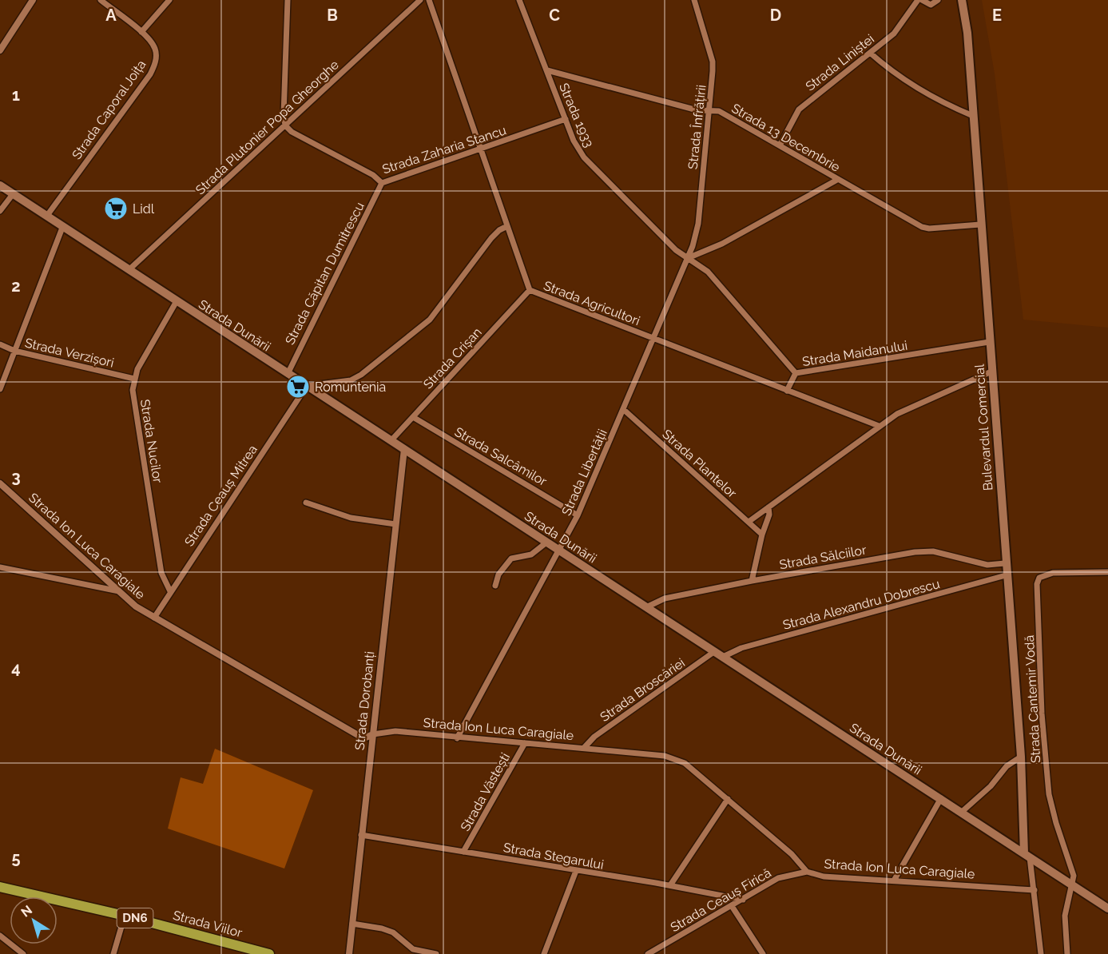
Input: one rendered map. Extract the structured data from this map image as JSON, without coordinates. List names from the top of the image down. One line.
{"streets":{"highway":["DN6","Strada Viilor"],"main road":["Strada Dunării","Bulevardul Comercial"],"street":["Strada Liniștei","Strada Caporal Joița","Strada 1933","Strada Plutonier Popa Gheorghe","Strada Înfrățirii","Strada 13 Decembrie","Strada Zaharia Stancu","Strada Căpitan Dumitrescu","Strada Agricultori","Strada Verzișori","Strada Maidanului","Strada Crișan","Strada Nucilor","Strada Salcâmilor","Strada Plantelor","Strada Libertății","Strada Ceauș Mitrea","Strada Ion Luca Caragiale","Strada Sălciilor","Strada Alexandru Dobrescu","Strada Broscăriei","Strada Cantemir Vodă","Strada Dorobanți","Strada Văstești","Strada Stegarului","Strada Ceauș Firică"]},"crossings":[["Strada Liniștei","Strada 13 Decembrie"],["Strada Caporal Joița","Strada Dunării"],["Strada 1933","Strada Înfrățirii"],["Strada 1933","Strada 13 Decembrie"],["Strada 1933","Strada Zaharia Stancu"],["Strada 1933","Strada Maidanului"],["Strada 1933","Strada Libertății"],["Strada Plutonier Popa Gheorghe","Strada Zaharia Stancu"],["Strada Plutonier Popa Gheorghe","Strada Dunării"],["Strada Înfrățirii","Strada 13 Decembrie"],["Strada Înfrățirii","Strada Maidanului"],["Strada Înfrățirii","Strada Libertății"],["Strada 13 Decembrie","Bulevardul Comercial"],["Strada Zaharia Stancu","Strada Căpitan Dumitrescu"],["Strada Zaharia Stancu","Strada Agricultori"],["Strada Căpitan Dumitrescu","Strada Dunării"],["Strada Agricultori","Strada Crișan"],["Strada Agricultori","Strada Libertății"],["Strada Dunării","Strada Crișan"],["Strada Dunării","Bulevardul Comercial"],["Strada Dunării","Strada Nucilor"],["Strada Dunării","Strada Libertății"],["Strada Dunării","Strada Ceauș Mitrea"],["Strada Dunării","Strada Sălciilor"],["Strada Dunării","Strada Alexandru Dobrescu"],["Strada Dunării","Strada Broscăriei"],["Strada Dunării","Strada Cantemir Vodă"],["Strada Dunării","Strada Dorobanți"],["Strada Verzișori","Strada Nucilor"],["Strada Maidanului","Bulevardul Comercial"],["Strada Maidanului","Strada Libertății"],["Strada Crișan","Strada Salcâmilor"],["Bulevardul Comercial","Strada Sălciilor"],["Bulevardul Comercial","Strada Alexandru Dobrescu"],["Strada Nucilor","Strada Ceauș Mitrea"],["Strada Salcâmilor","Strada Libertății"],["Strada Plantelor","Strada Libertății"],["Strada Libertății","Strada Ion Luca Caragiale"],["Strada Ceauș Mitrea","Strada Ion Luca Caragiale"],["Strada Ion Luca Caragiale","Strada Broscăriei"],["Strada Ion Luca Caragiale","Strada Dorobanți"],["Strada Ion Luca Caragiale","Strada Văstești"],["Strada Ion Luca Caragiale","Strada Ceauș Firică"],["Strada Dorobanți","Strada Stegarului"],["Strada Văstești","Strada Stegarului"],["Strada Stegarului","Strada Ceauș Firică"]],"places":{"supermarket":["Lidl","Romuntenia"]},"north":"top left","grid":{"columns":["A","B","C","D","E"],"rows":["1","2","3","4","5"]}}
